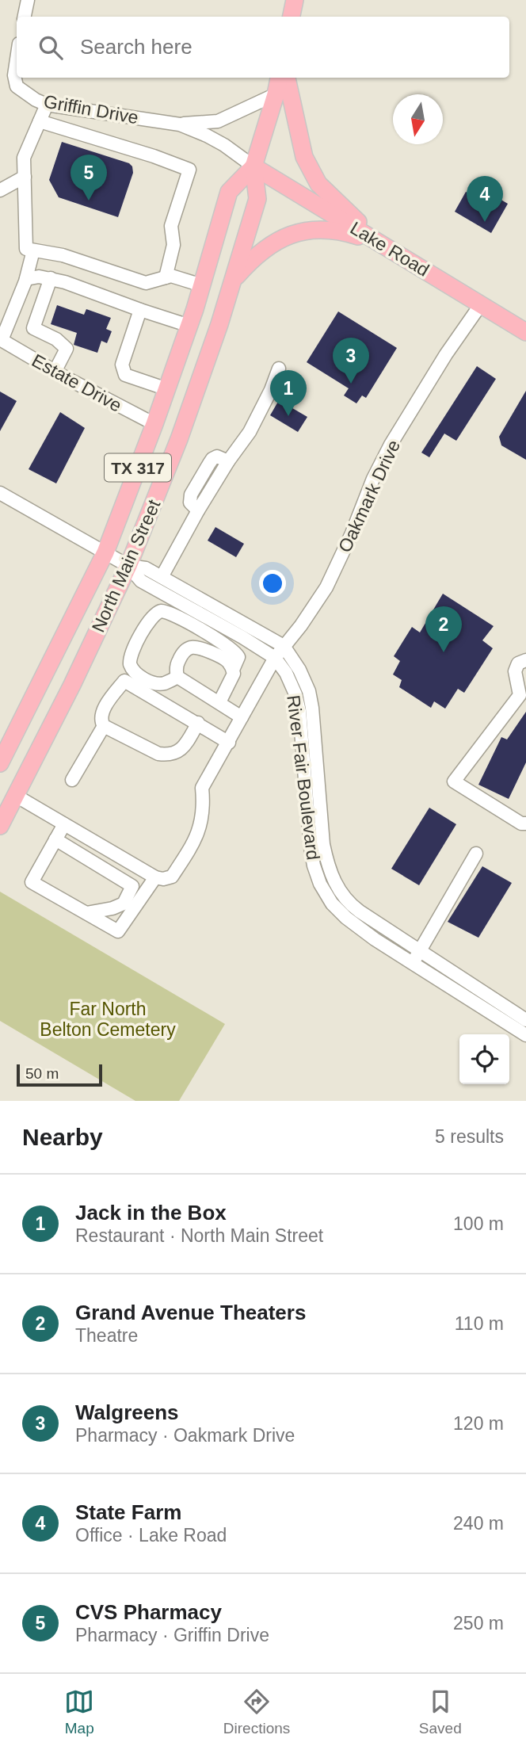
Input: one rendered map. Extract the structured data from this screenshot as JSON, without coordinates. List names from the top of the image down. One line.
{"streets":{"main road":["Lake Road","TX 317","North Main Street"],"street":["Griffin Drive","Estate Drive","Oakmark Drive","River Fair Boulevard"]},"crossings":[["Griffin Drive","Lake Road"],["Griffin Drive","North Main Street"],["Lake Road","Oakmark Drive"],["Lake Road","North Main Street"],["Estate Drive","North Main Street"],["Oakmark Drive","River Fair Boulevard"],["North Main Street","River Fair Boulevard"]],"parks":["Far North Belton Cemetery"],"scale_bar":"50 m","north":"bottom","page":{"search":"Search here","pins":["5","4","3","1","2"],"scale":"50 m","heading":["Nearby","5 results"],"list":[{"mark":"1","name":"Jack in the Box","note":"Restaurant · North Main Street","value":"100 m"},{"mark":"2","name":"Grand Avenue Theaters","note":"Theatre","value":"110 m"},{"mark":"3","name":"Walgreens","note":"Pharmacy · Oakmark Drive","value":"120 m"},{"mark":"4","name":"State Farm","note":"Office · Lake Road","value":"240 m"},{"mark":"5","name":"CVS Pharmacy","note":"Pharmacy · Griffin Drive","value":"250 m"}],"nav":["Map","Directions","Saved"]}}
